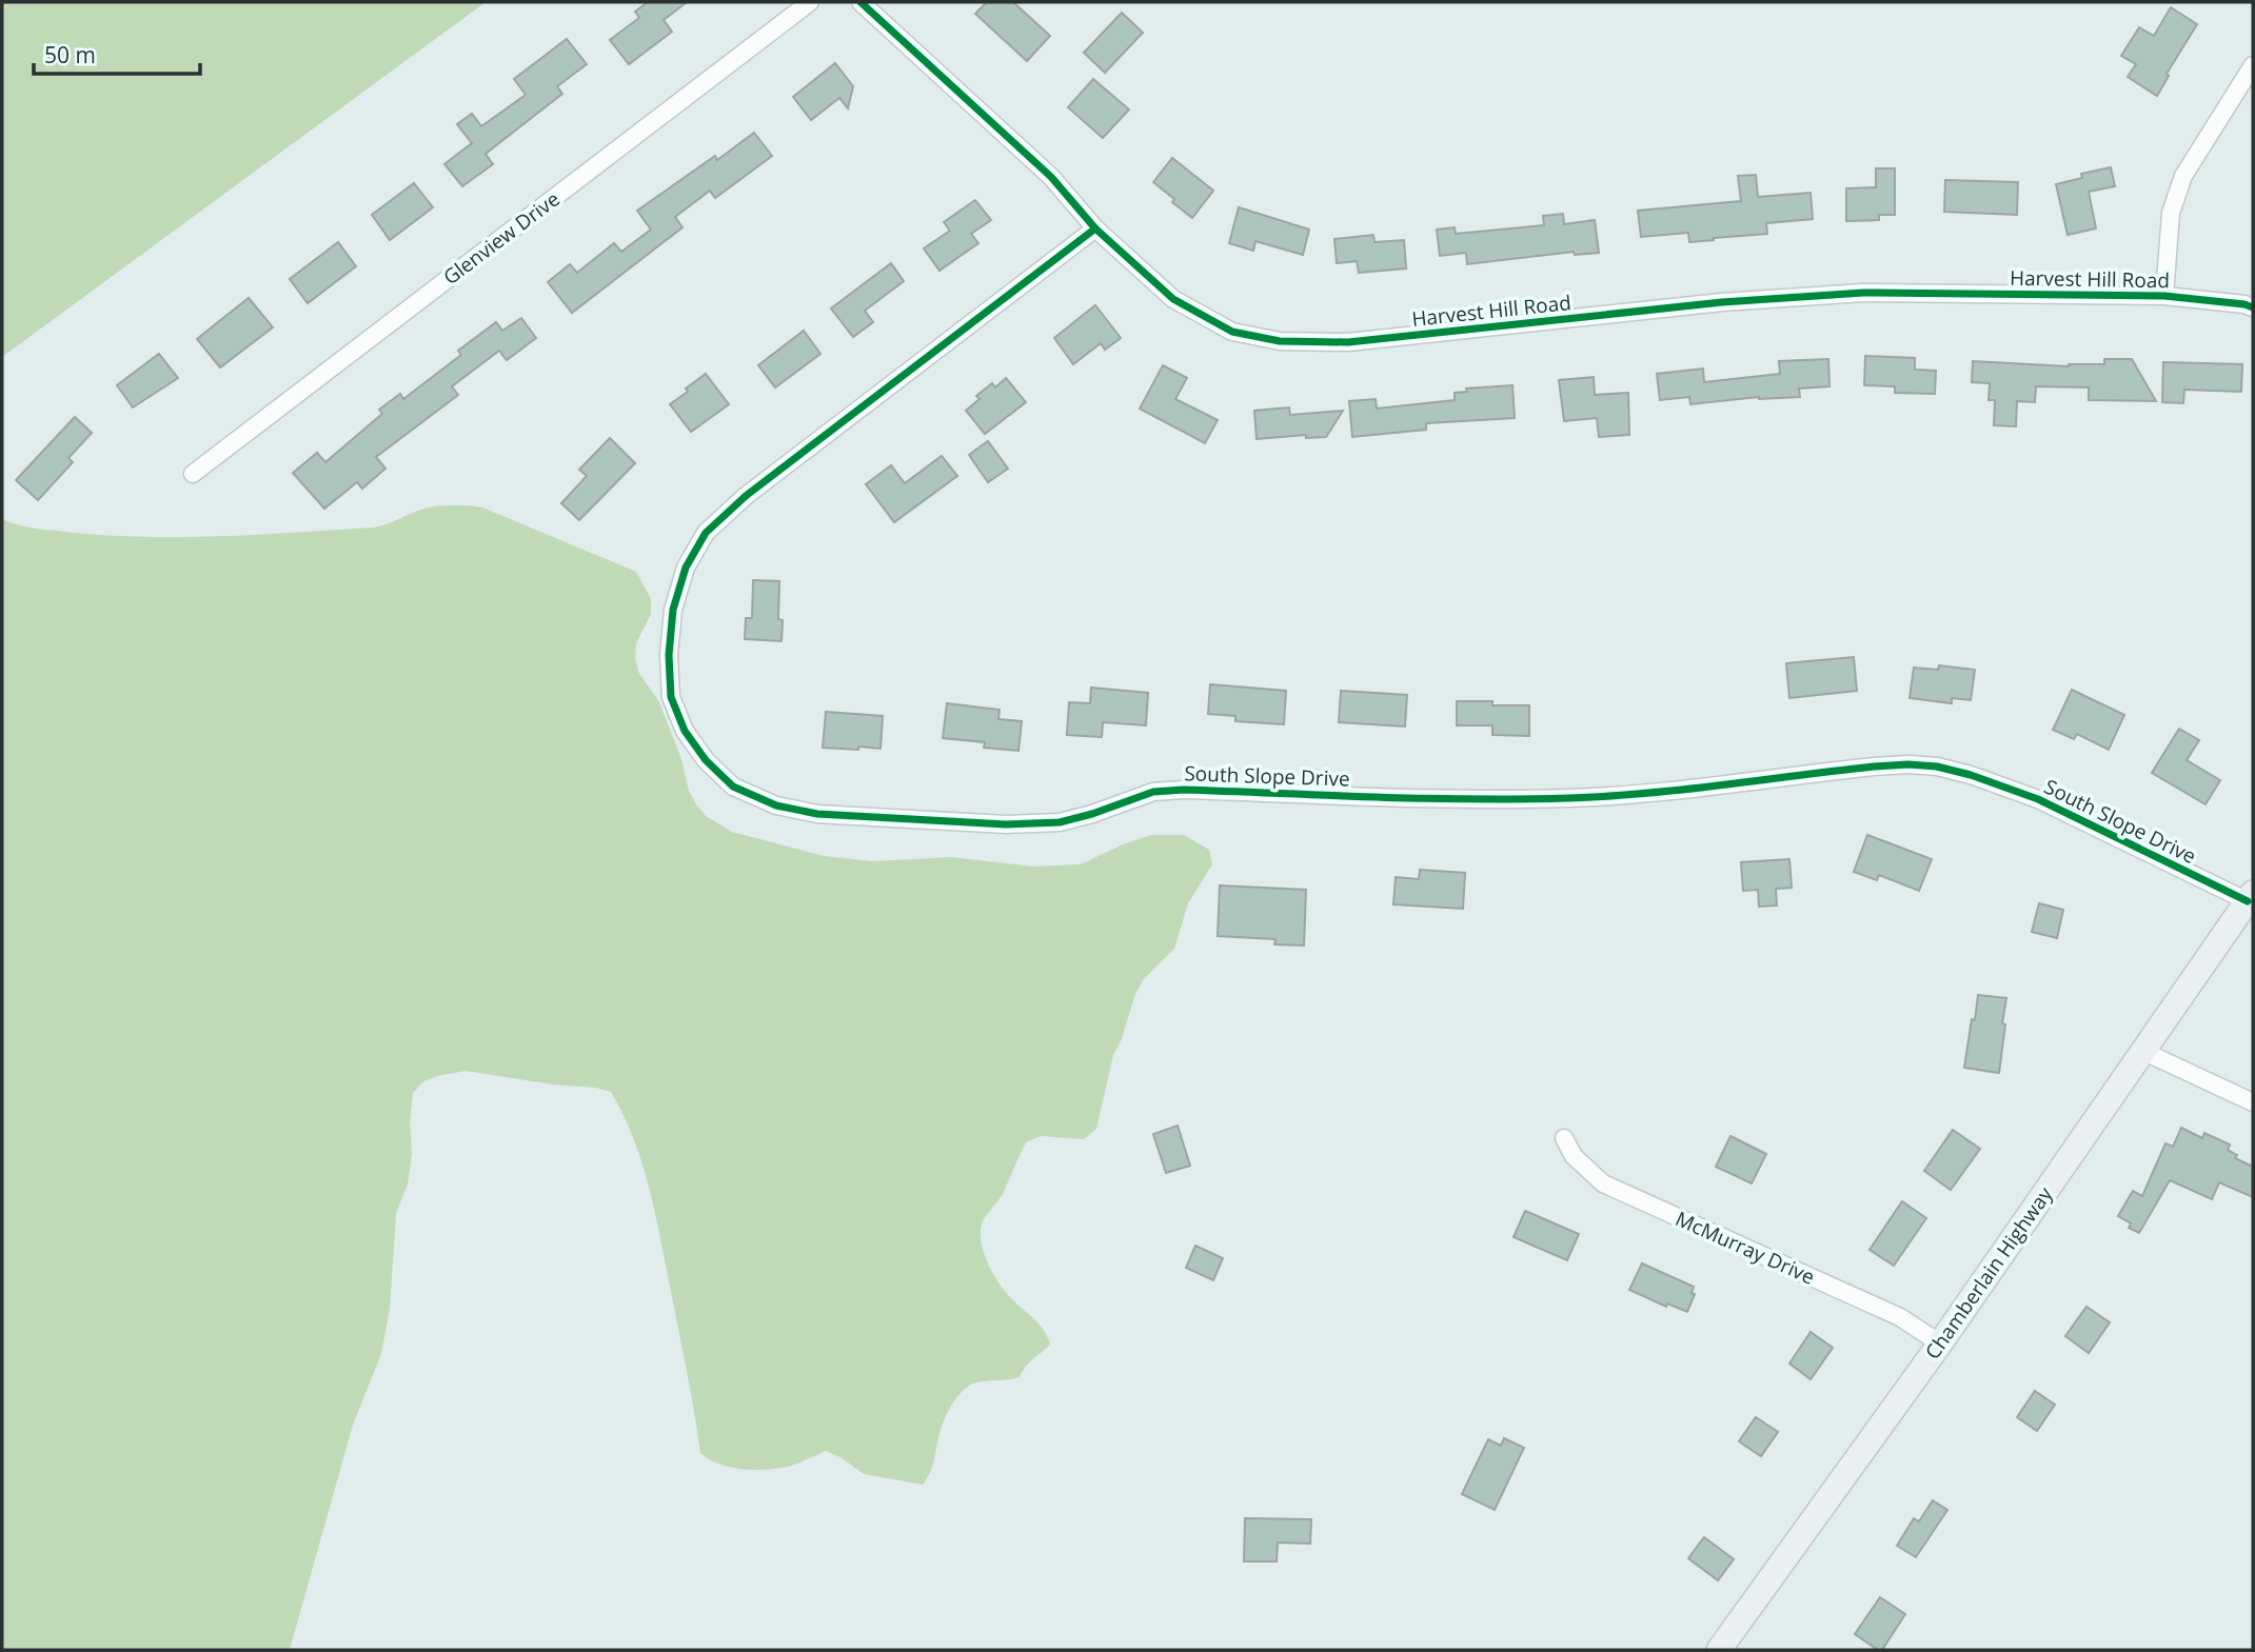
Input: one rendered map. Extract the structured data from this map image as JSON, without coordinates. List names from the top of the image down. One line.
{"streets":{"main road":["Chamberlain Highway"],"street":["Glenview Drive","Harvest Hill Road","South Slope Drive","McMurray Drive"]},"crossings":[["Harvest Hill Road","South Slope Drive"],["South Slope Drive","Chamberlain Highway"],["McMurray Drive","Chamberlain Highway"]],"scale_bar":"50 m"}
